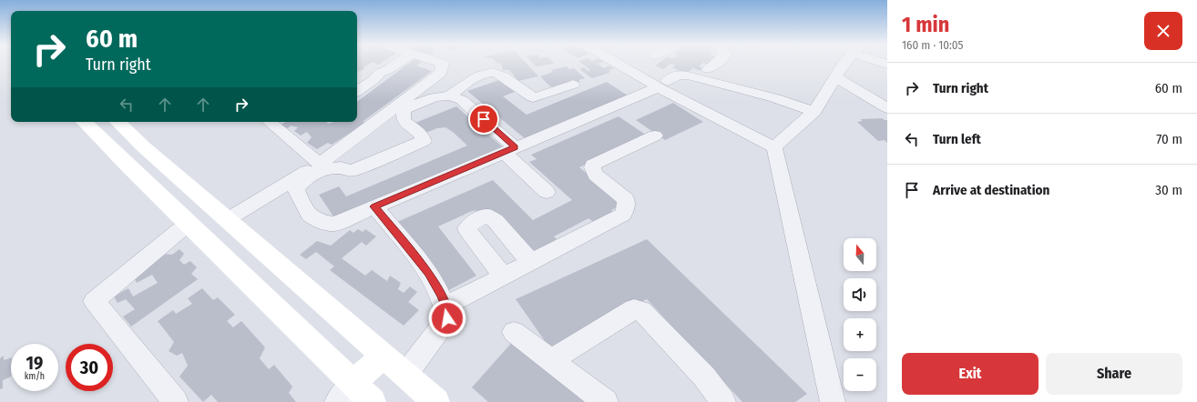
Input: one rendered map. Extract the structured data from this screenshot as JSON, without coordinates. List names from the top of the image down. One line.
{"north":"top","page":{"heading":["1 min","160 m · 10:05"],"turn":["60 m","Turn right"],"list":[{"name":"Turn right","value":"60 m"},{"name":"Turn left","value":"70 m"},{"name":"Arrive at destination","value":"30 m"}],"map_buttons":["+","−"],"speed":"19 km/h","limit":"30","buttons":["Exit","Share"]}}
